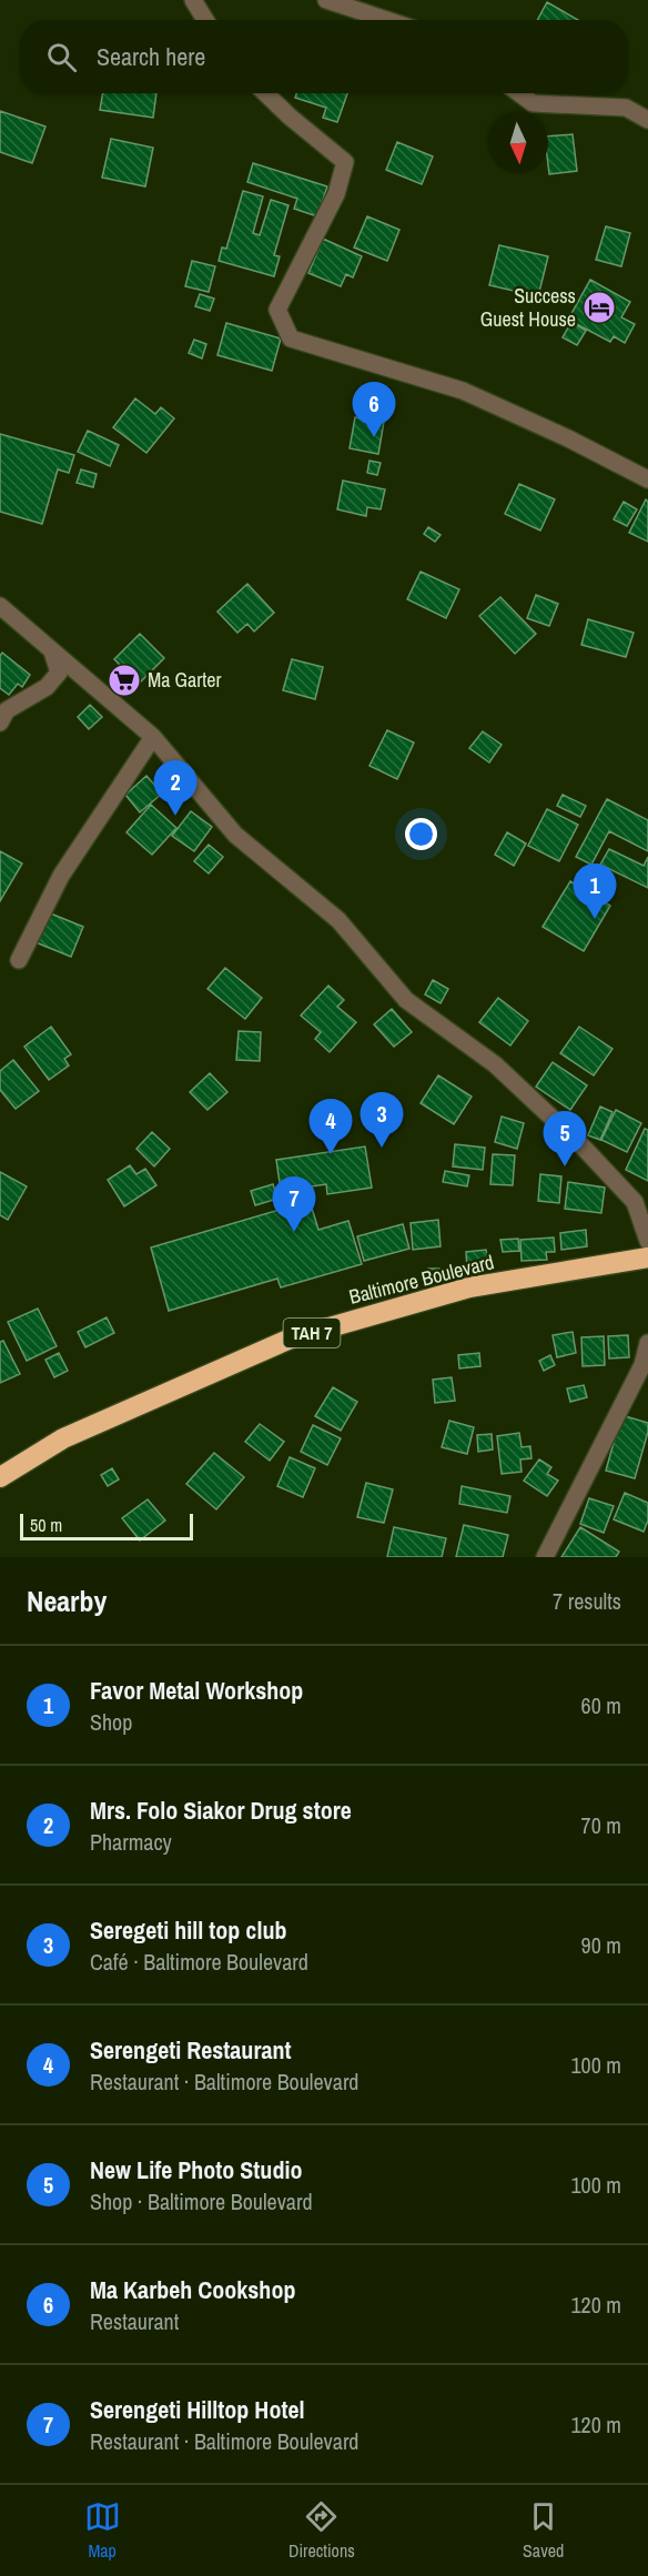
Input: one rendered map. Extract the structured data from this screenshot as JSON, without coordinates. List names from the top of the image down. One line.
{"streets":{"highway":["Baltimore Boulevard","TAH 7"]},"places":{"hotel":["Success Guest House"],"supermarket":["Ma Garter"]},"scale_bar":"50 m","north":"bottom","page":{"search":"Search here","pins":["6","2","1","3","4","5","7"],"scale":"50 m","heading":["Nearby","7 results"],"list":[{"mark":"1","name":"Favor Metal Workshop","note":"Shop","value":"60 m"},{"mark":"2","name":"Mrs. Folo Siakor Drug store","note":"Pharmacy","value":"70 m"},{"mark":"3","name":"Seregeti hill top club","note":"Café · Baltimore Boulevard","value":"90 m"},{"mark":"4","name":"Serengeti Restaurant","note":"Restaurant · Baltimore Boulevard","value":"100 m"},{"mark":"5","name":"New Life Photo Studio","note":"Shop · Baltimore Boulevard","value":"100 m"},{"mark":"6","name":"Ma Karbeh Cookshop","note":"Restaurant","value":"120 m"},{"mark":"7","name":"Serengeti Hilltop Hotel","note":"Restaurant · Baltimore Boulevard","value":"120 m"}],"nav":["Map","Directions","Saved"]}}
